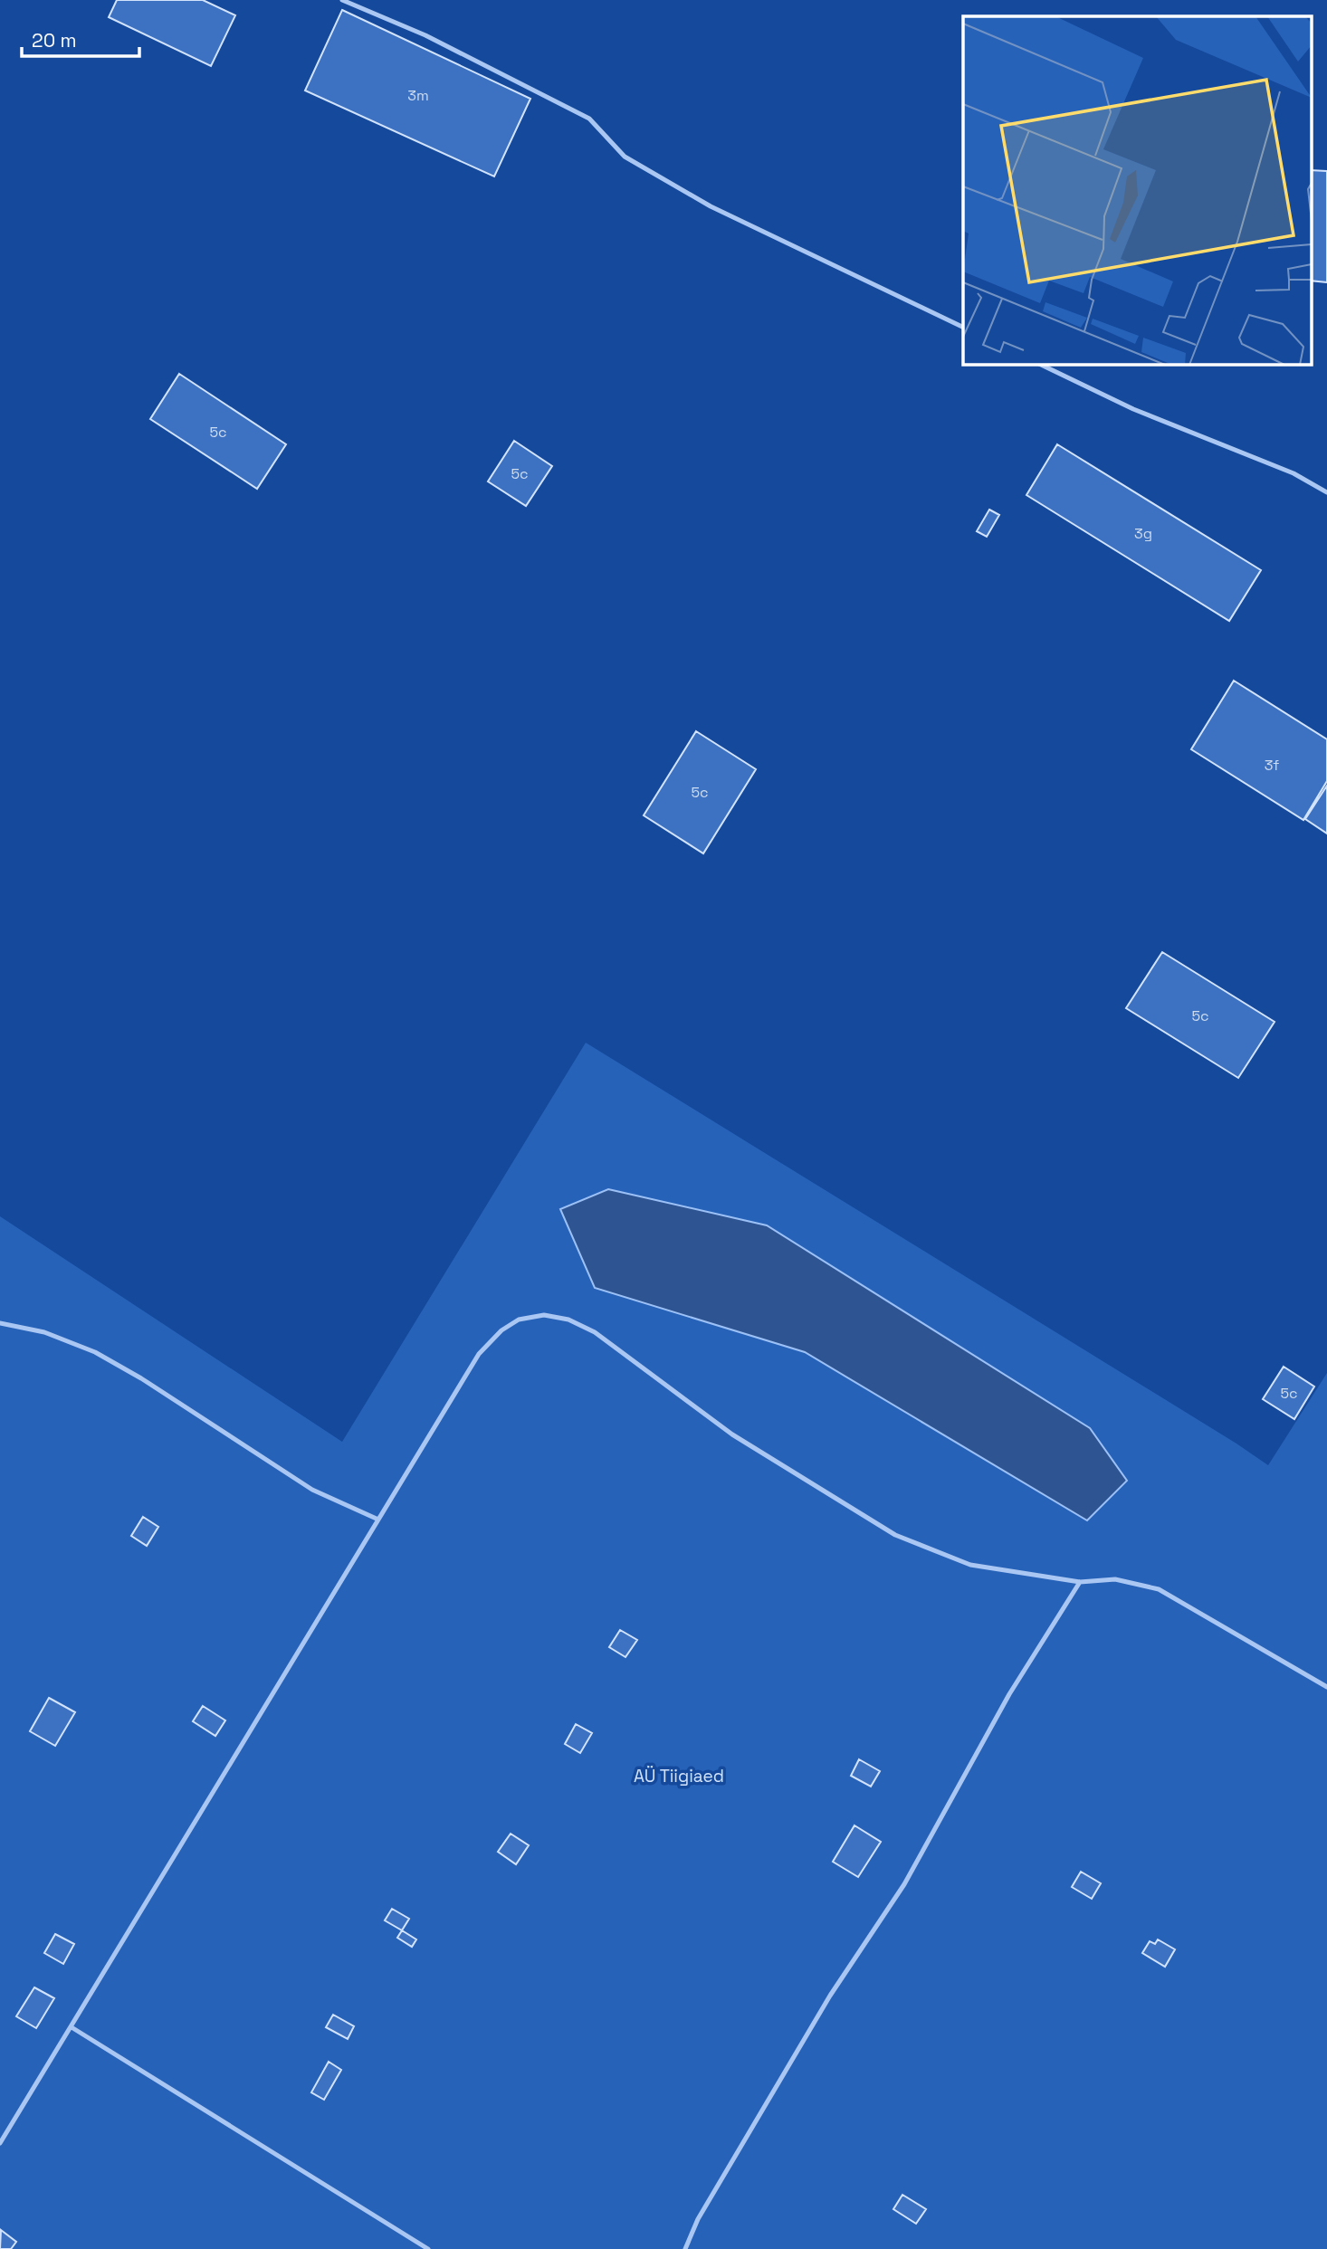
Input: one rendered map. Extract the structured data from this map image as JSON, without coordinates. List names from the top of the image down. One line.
{"parks":["AÜ Tiigiaed"],"house_numbers":["3m","5c","5c","3g","3f","5c","5c","5c"],"scale_bar":"20 m"}
